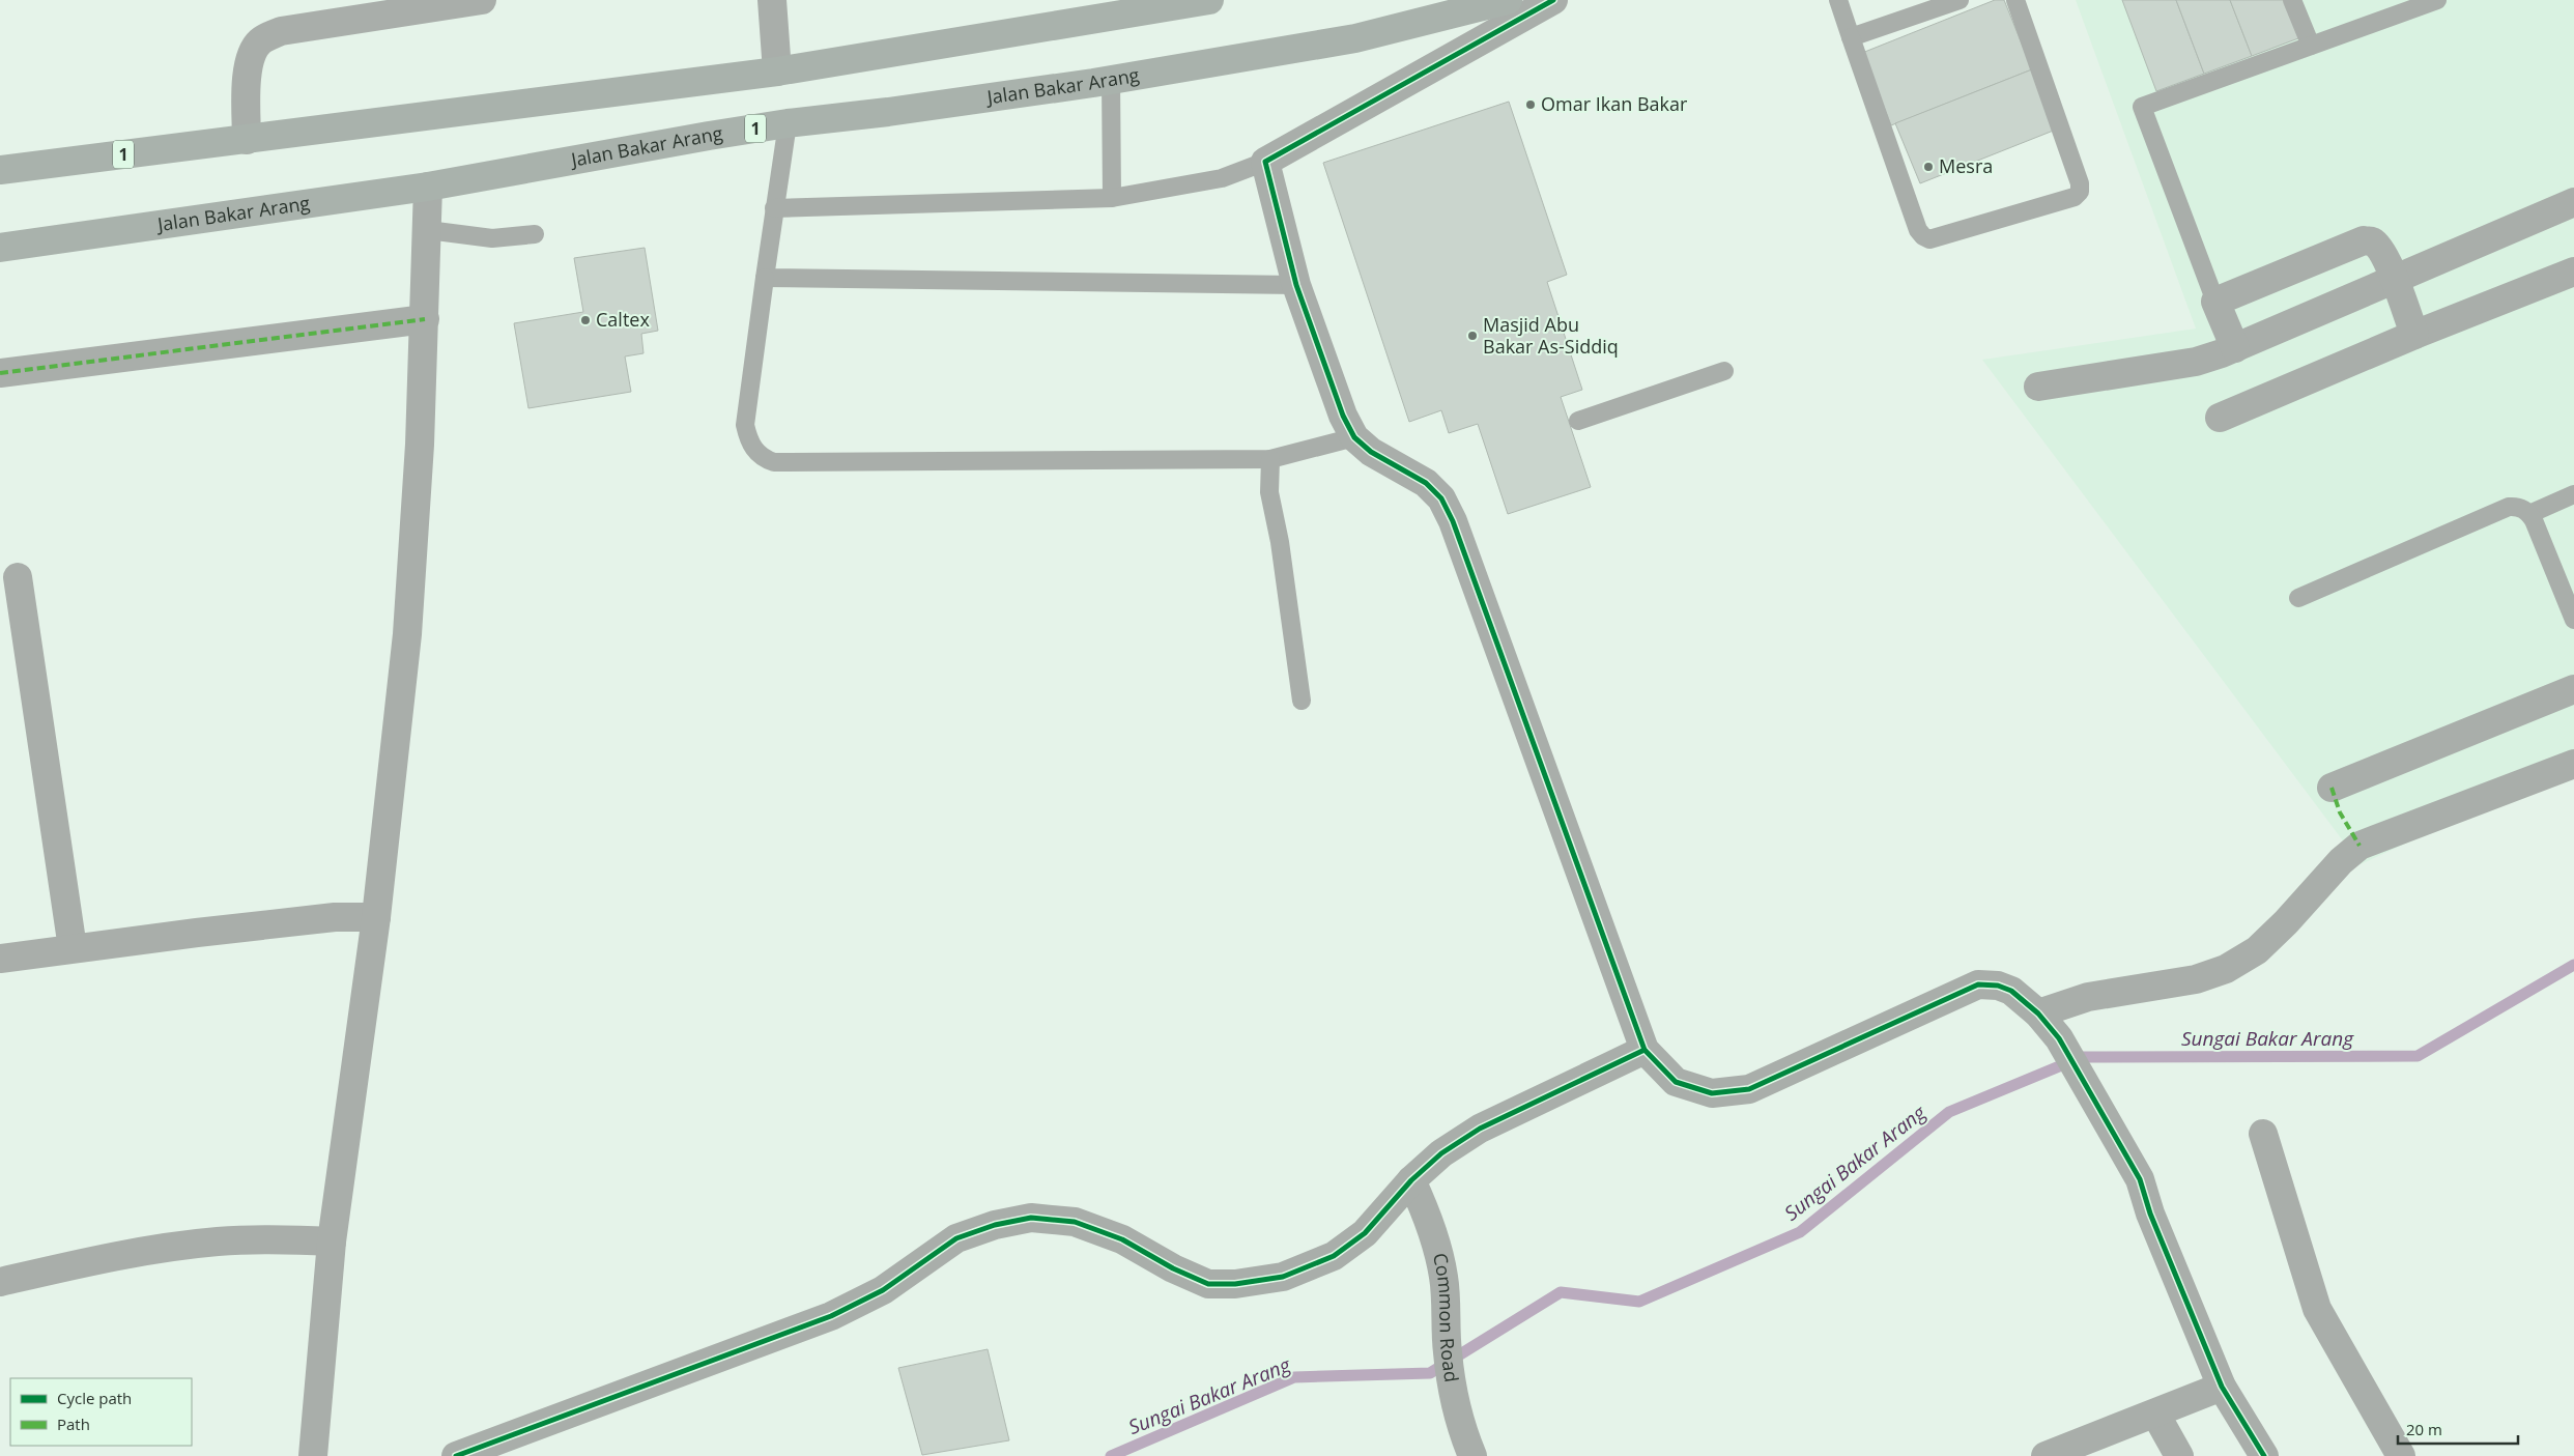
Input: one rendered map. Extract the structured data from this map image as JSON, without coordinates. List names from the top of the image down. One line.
{"streets":{"main road":["Jalan Bakar Arang","1"],"street":["Common Road"]},"water":["Sungai Bakar Arang"],"places":["Omar Ikan Bakar","Mesra","Caltex","Masjid Abu Bakar As-Siddiq"],"legend":["Cycle path","Path"],"scale_bar":"20 m"}
